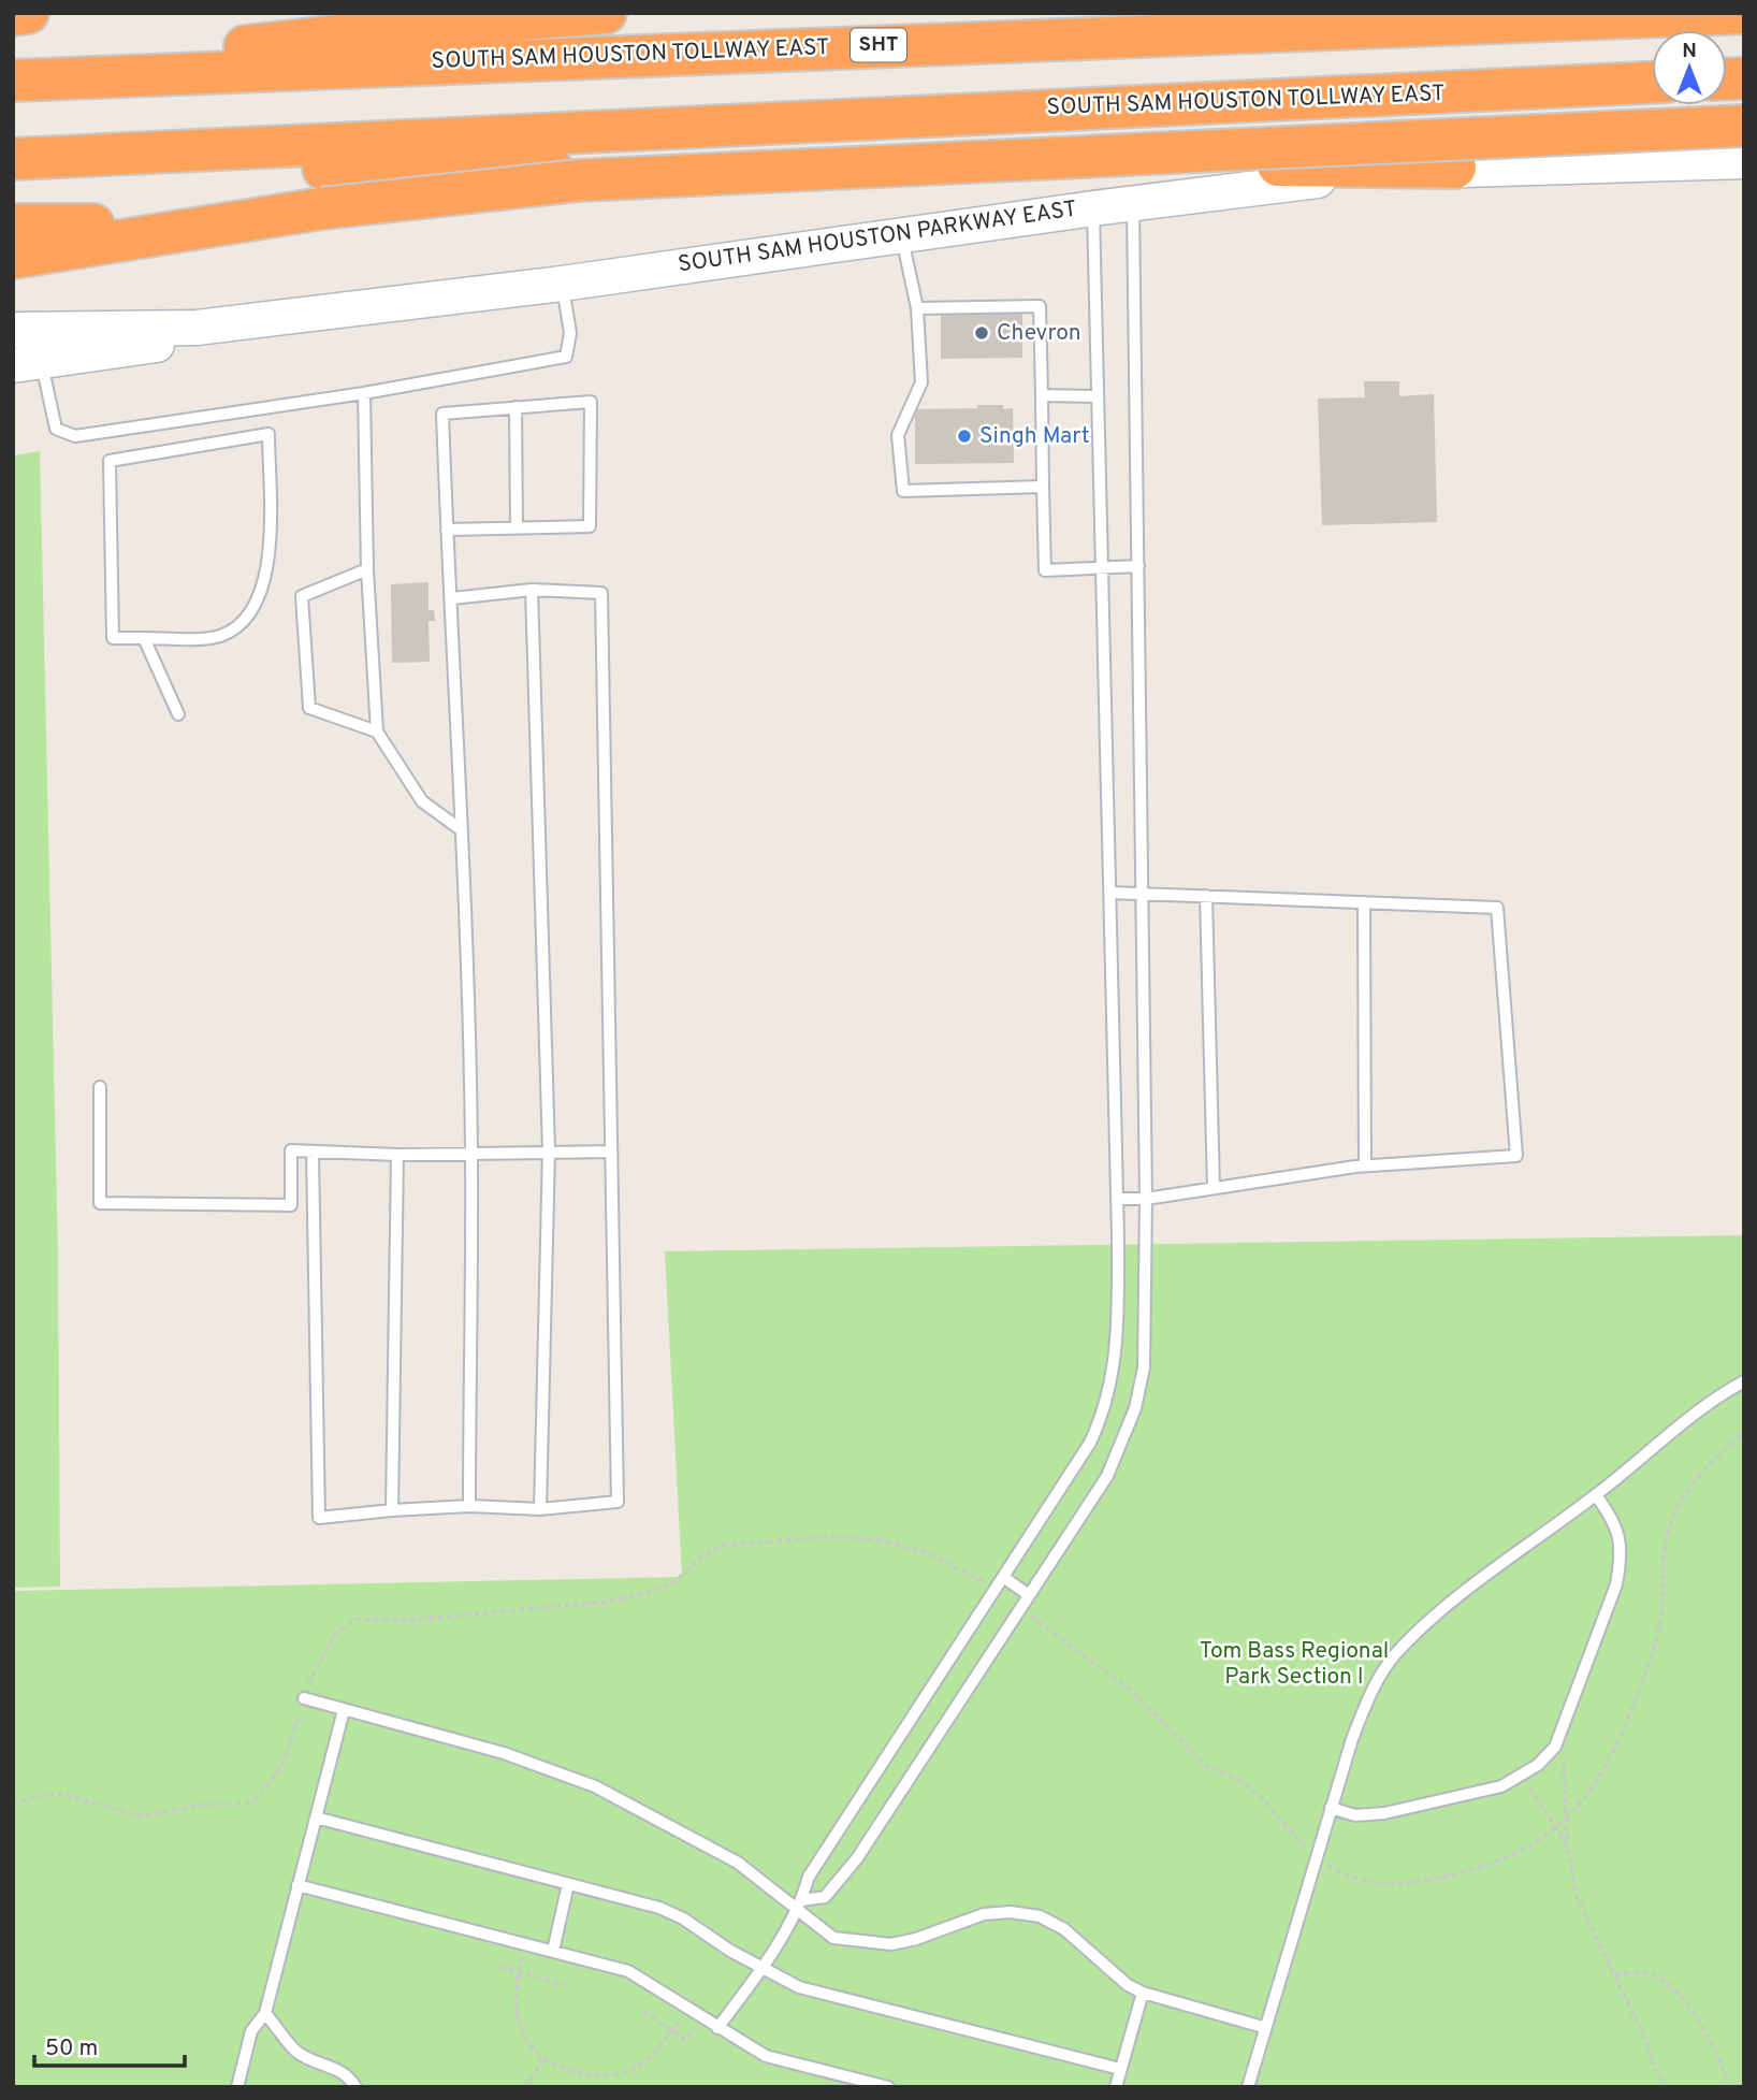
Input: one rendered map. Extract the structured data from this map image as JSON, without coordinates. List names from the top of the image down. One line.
{"streets":{"highway":["SHT","SOUTH SAM HOUSTON TOLLWAY EAST"],"main road":["SOUTH SAM HOUSTON PARKWAY EAST"]},"parks":["Tom Bass Regional Park Section I"],"places":["Chevron","Singh Mart"],"scale_bar":"50 m","north":"top"}
